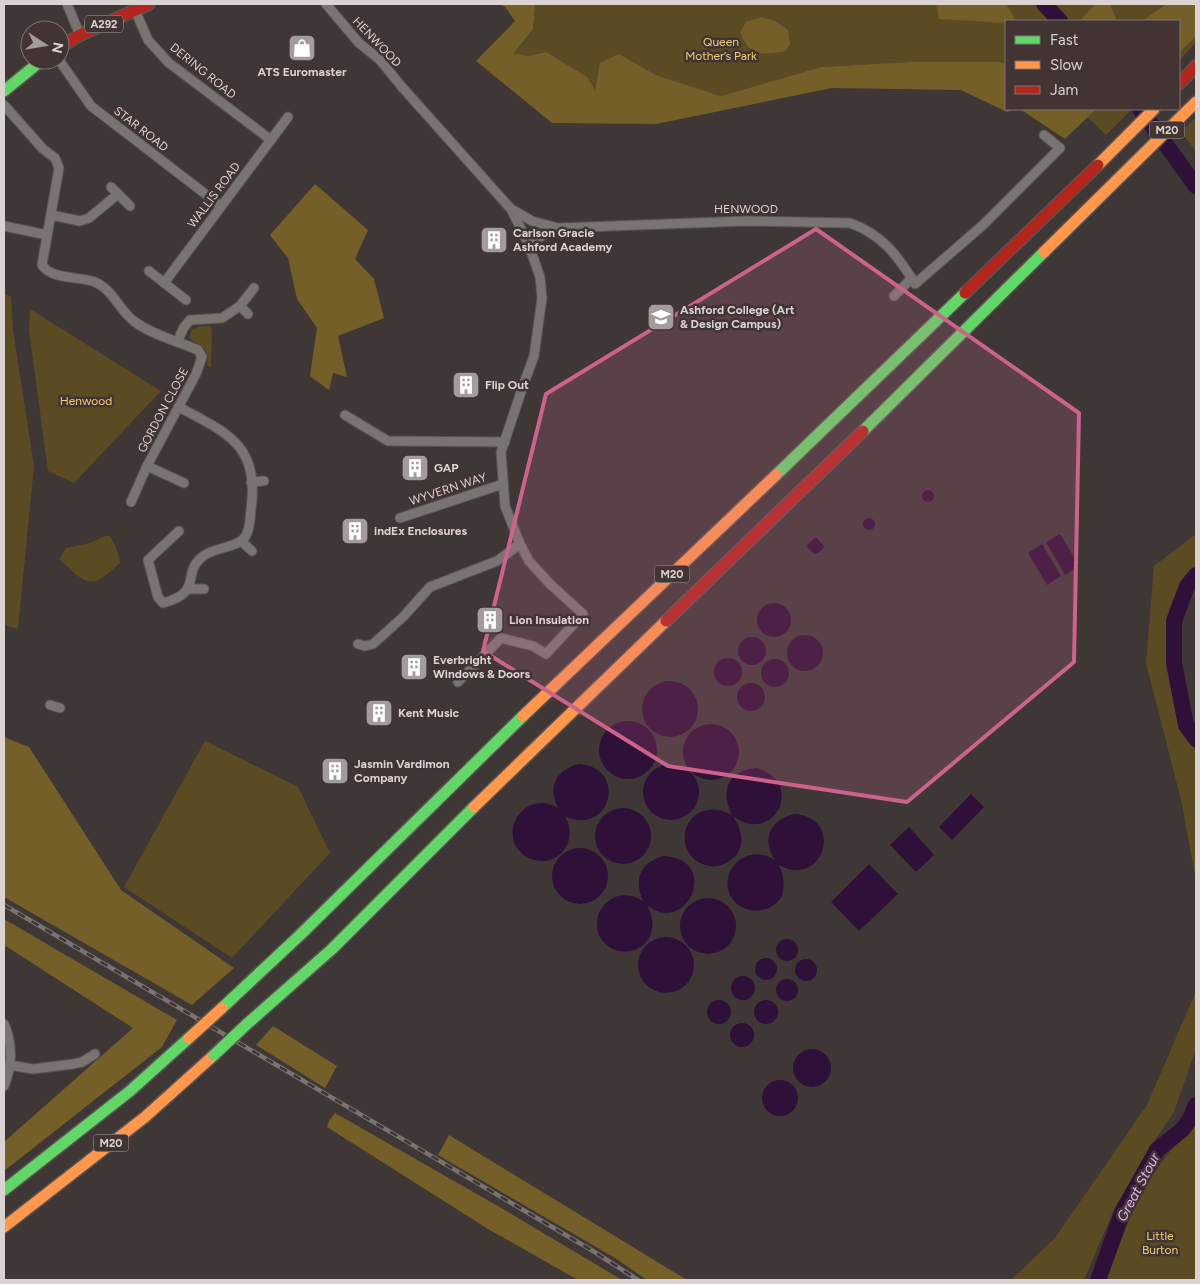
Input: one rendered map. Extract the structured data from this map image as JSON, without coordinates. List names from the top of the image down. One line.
{"streets":{"main road":["A292","M20"],"street":["HENWOOD","DERING ROAD","STAR ROAD","WALLIS ROAD","GORDON CLOSE","WYVERN WAY"]},"crossings":[["A292","DERING ROAD"],["HENWOOD","WYVERN WAY"],["DERING ROAD","WALLIS ROAD"],["STAR ROAD","WALLIS ROAD"]],"water":["Great Stour"],"parks":["Queen Mother’s Park","Henwood","Little Burton"],"places":{"shop":["ATS Euromaster"],"building":["Carlson Gracie Ashford Academy","Flip Out","GAP","indEx Enclosures","Lion Insulation","Everbright Windows & Doors","Kent Music","Jasmin Vardimon Company"],"school or university":["Ashford College (Art & Design Campus)"]},"legend":["Fast","Slow","Jam"],"north":"right"}
